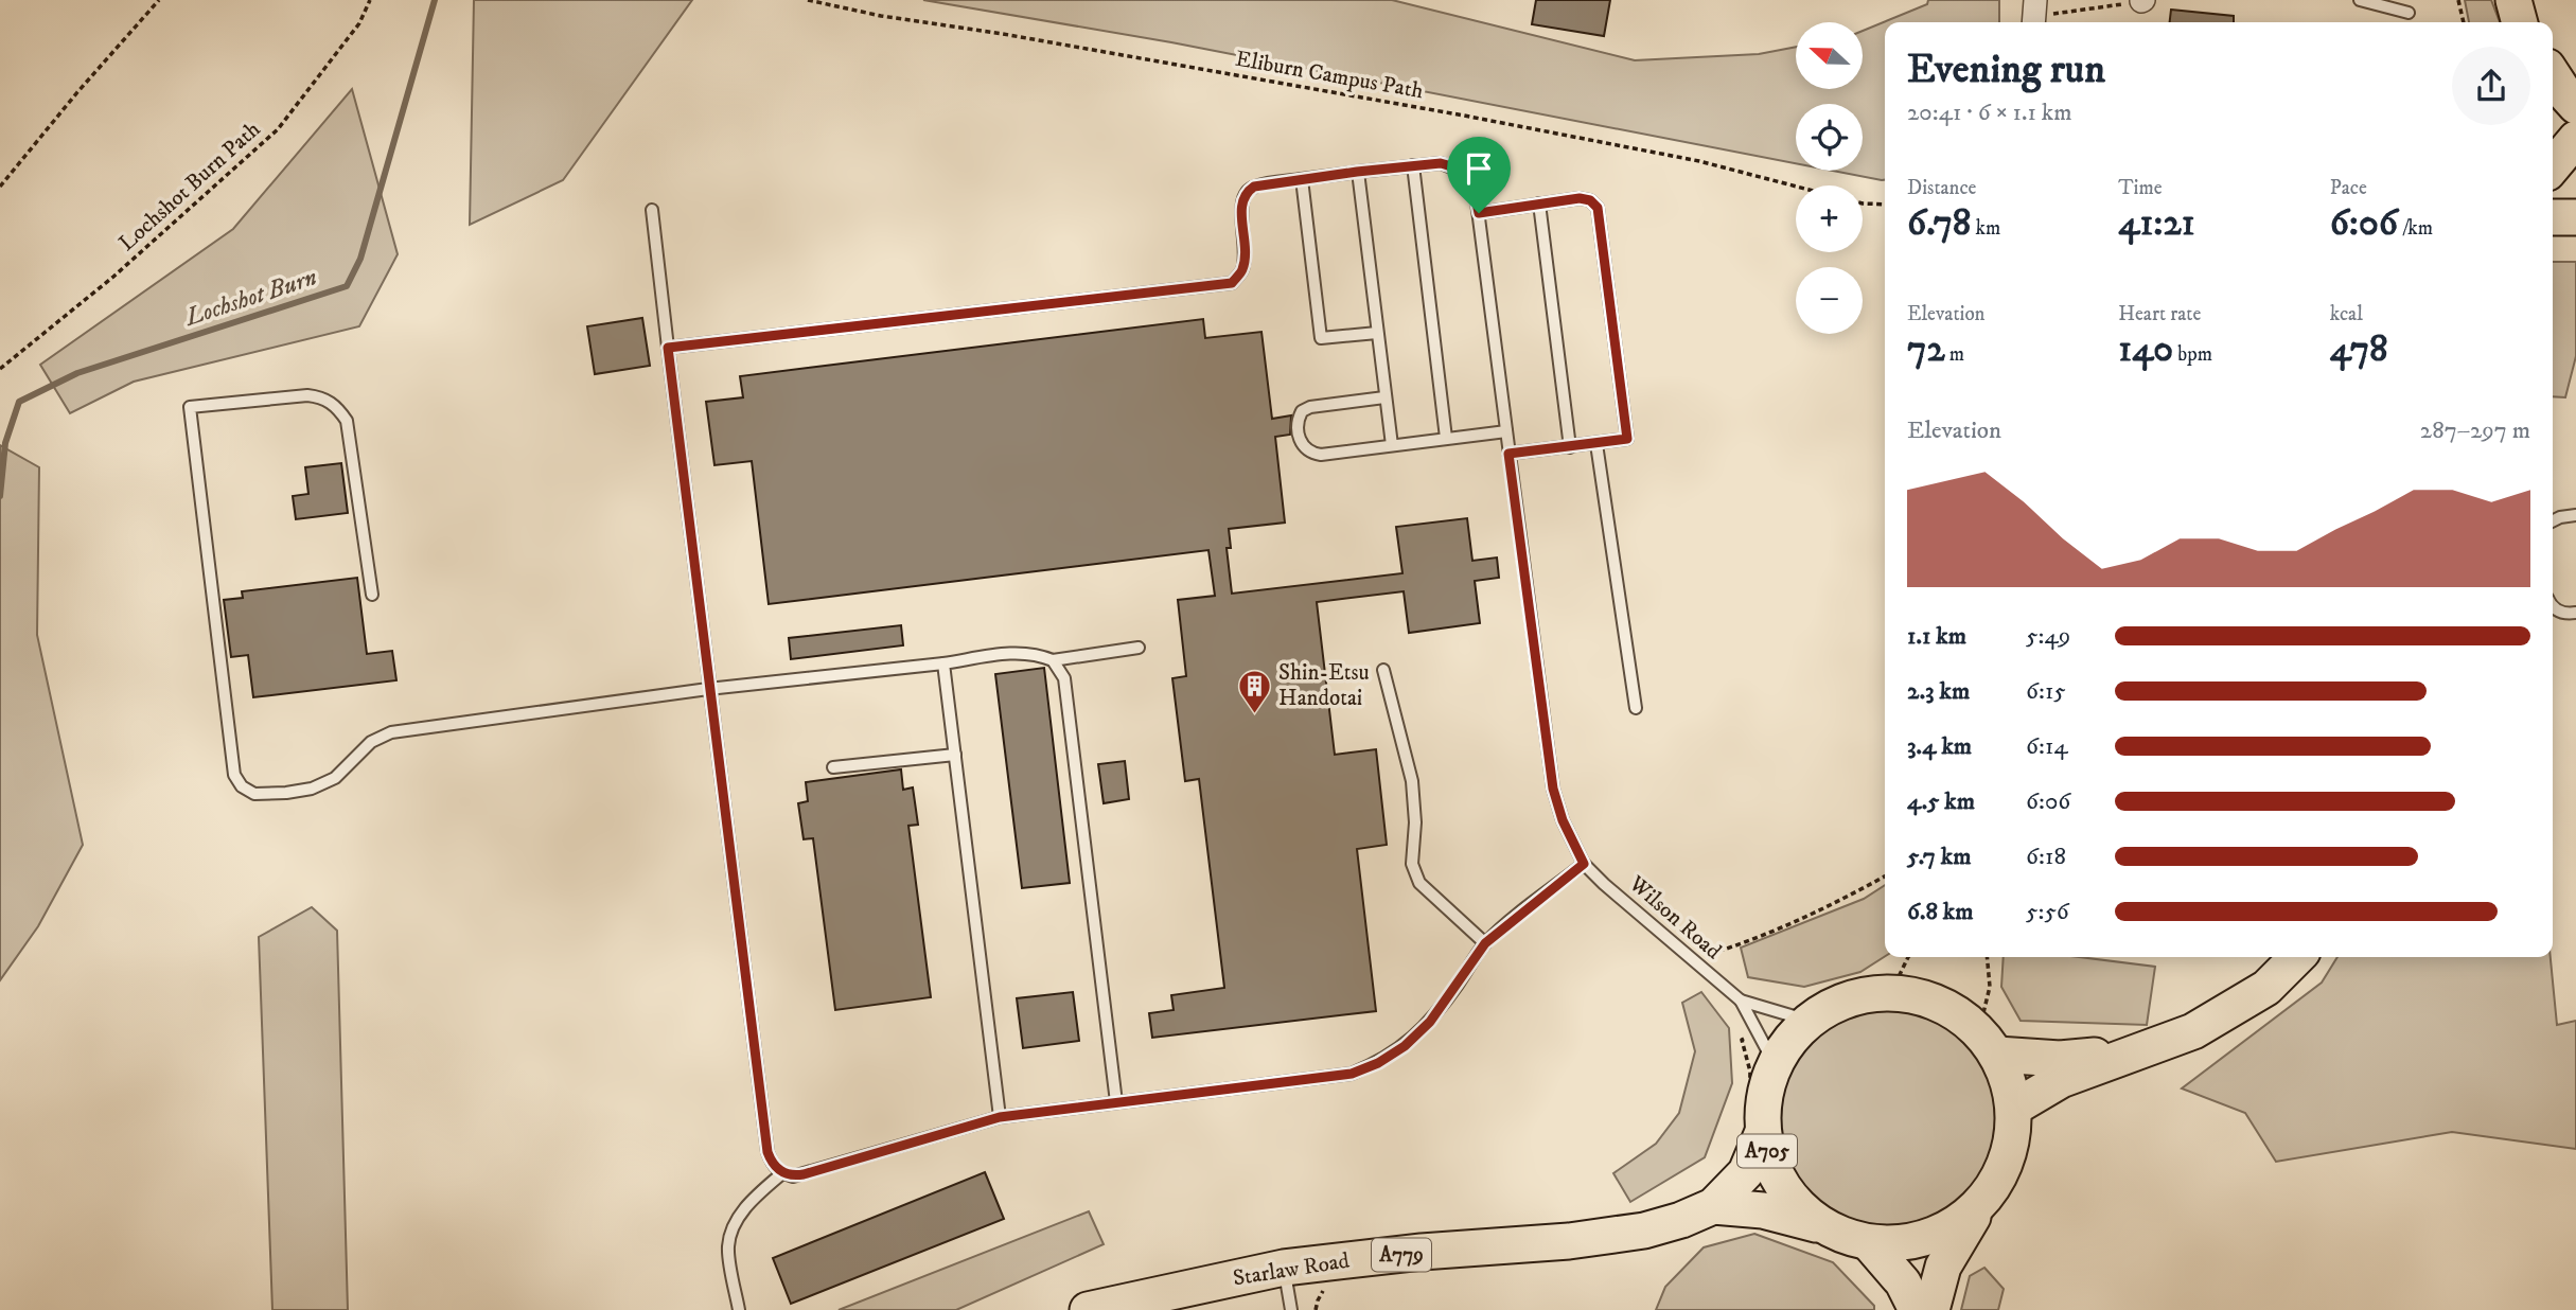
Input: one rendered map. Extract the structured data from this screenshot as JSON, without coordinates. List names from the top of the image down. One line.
{"streets":{"main road":["A705","A779","Starlaw Road"],"lane":["Wilson Road"],"path":["Eliburn Campus Path","Lochshot Burn Path"]},"crossings":[["Wilson Road","A705"],["Wilson Road","A779"],["A705","A779"],["A779","Starlaw Road"]],"water":["Lochshot Burn"],"places":{"building":["Shin-Etsu Handotai"]},"north":"left","page":{"map_buttons":["+","−"],"heading":["Evening run","20:41 · 6 × 1.1 km"],"stats":[["Distance","6.78 km"],["Time","41:21"],["Pace","6:06 /km"],["Elevation","72 m"],["Heart rate","140 bpm"],["kcal","478"]],"chart":["Elevation","287–297 m"],"list":[{"name":"1.1 km","note":"5:49"},{"name":"2.3 km","note":"6:15"},{"name":"3.4 km","note":"6:14"},{"name":"4.5 km","note":"6:06"},{"name":"5.7 km","note":"6:18"},{"name":"6.8 km","note":"5:56"}]}}
